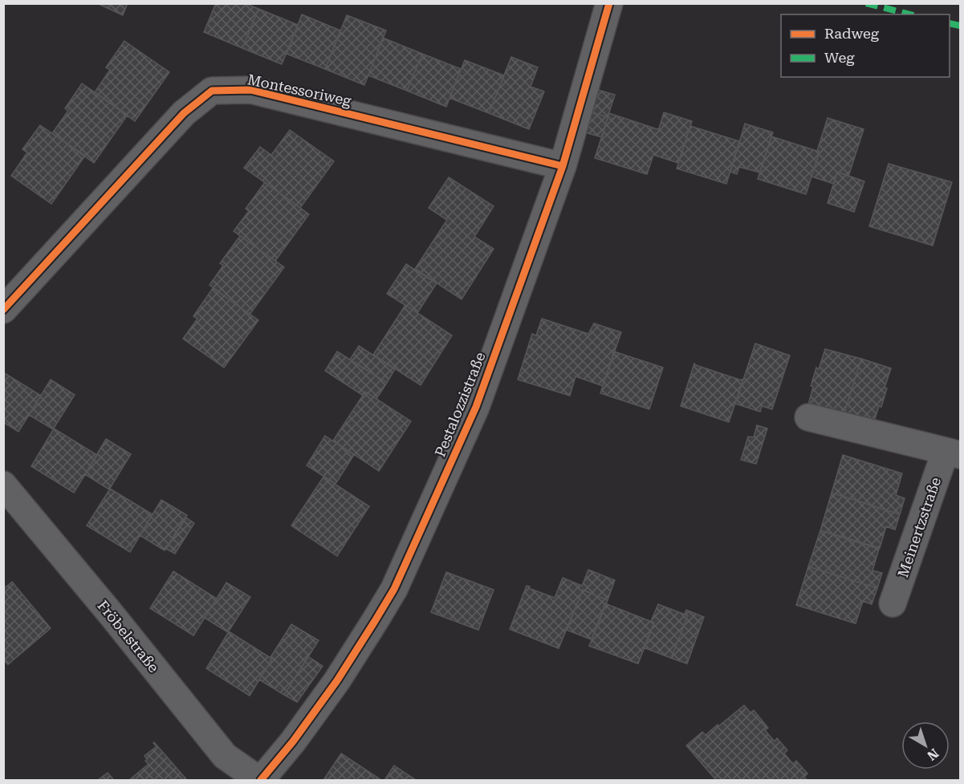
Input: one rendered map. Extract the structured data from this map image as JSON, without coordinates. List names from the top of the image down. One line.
{"streets":{"street":["Montessoriweg","Pestalozzistraße","Meinertzstraße","Fröbelstraße"]},"crossings":[["Montessoriweg","Pestalozzistraße"],["Pestalozzistraße","Fröbelstraße"]],"legend":["Radweg","Weg"],"north":"bottom right"}
